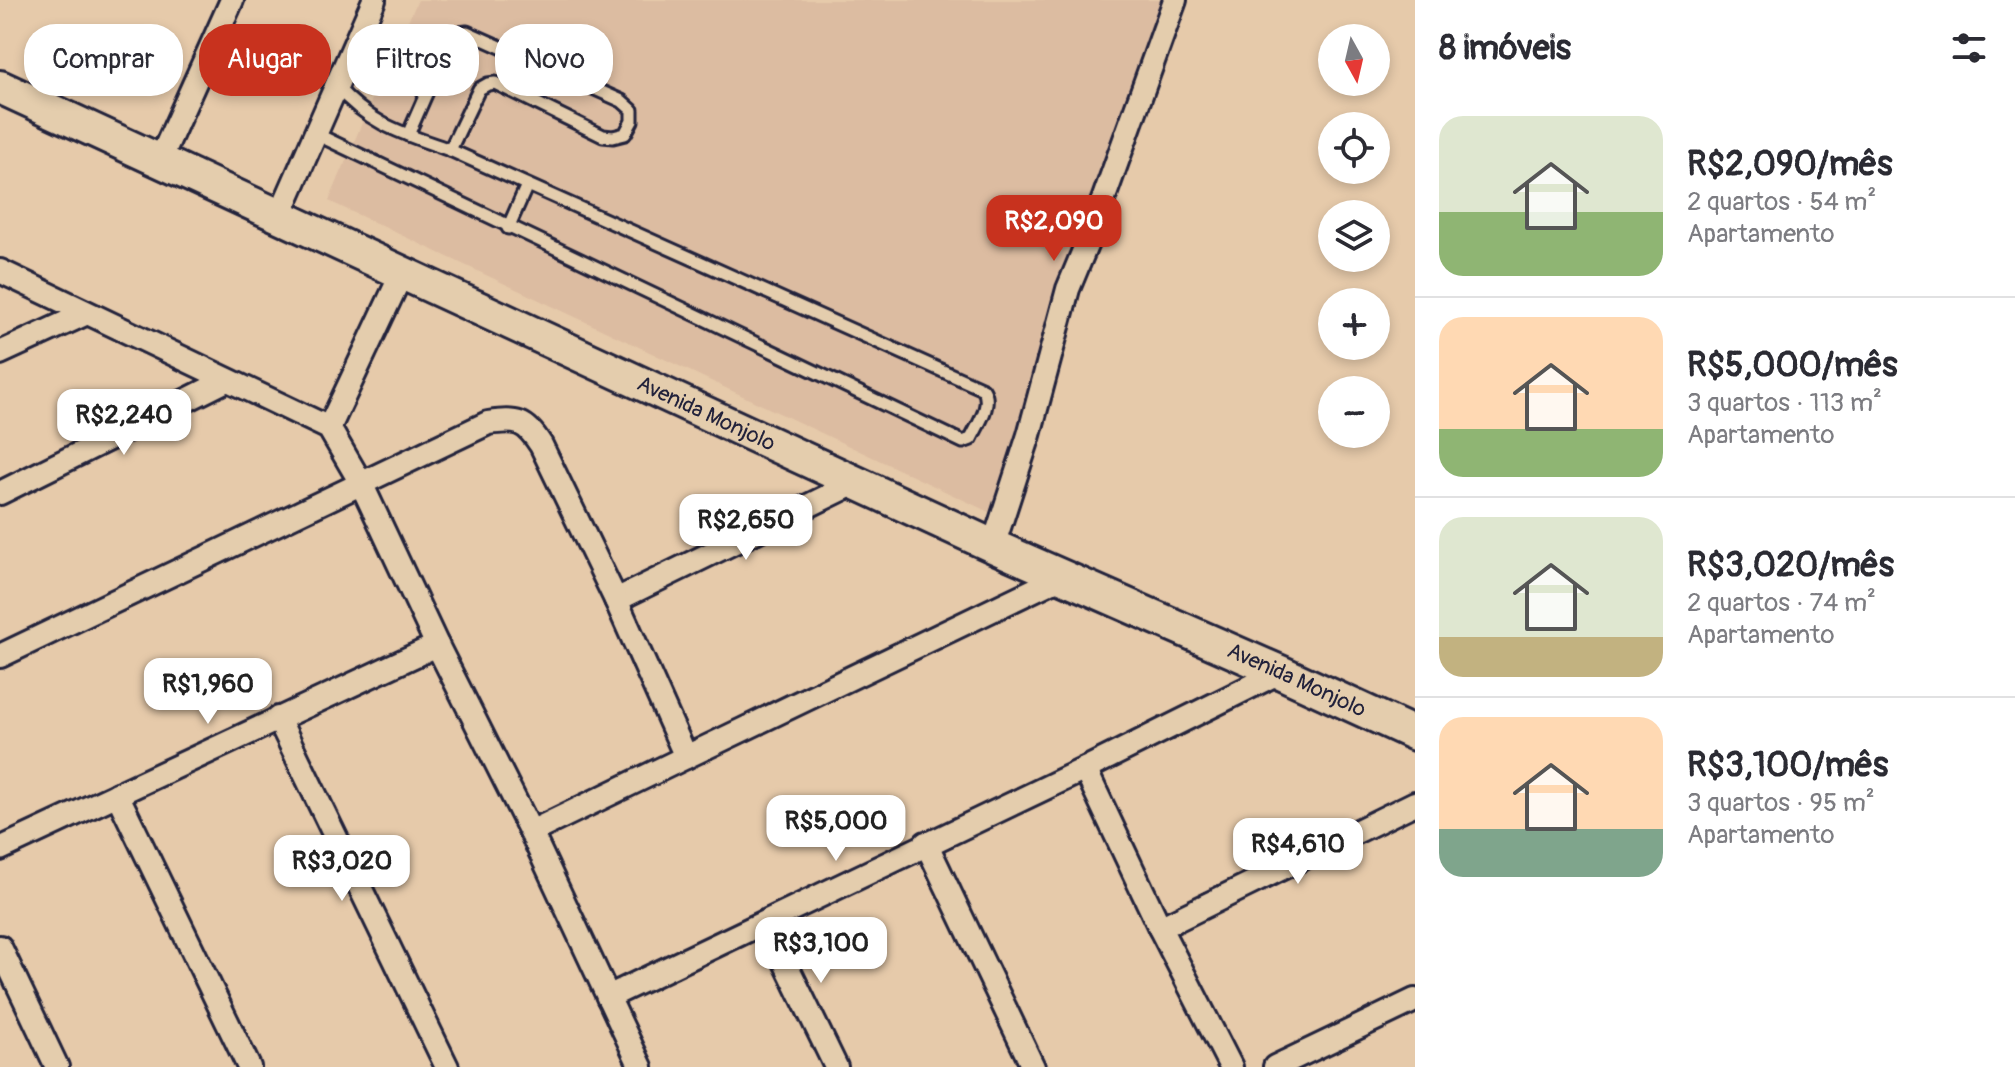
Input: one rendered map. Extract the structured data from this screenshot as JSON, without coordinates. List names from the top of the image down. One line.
{"streets":{"street":["Avenida Monjolo"]},"north":"bottom","page":{"heading":"8 imóveis","map_buttons":["+","−"],"chip":["Comprar","Alugar","Filtros","Novo"],"list":[{"name":"R$2,090/mês","note":"2 quartos · 54 m² · Apartamento"},{"name":"R$5,000/mês","note":"3 quartos · 113 m² · Apartamento"},{"name":"R$3,020/mês","note":"2 quartos · 74 m² · Apartamento"},{"name":"R$3,100/mês","note":"3 quartos · 95 m² · Apartamento"}],"price":["R$2,090","R$2,240","R$2,650","R$1,960","R$5,000","R$4,610","R$3,020","R$3,100"]}}
